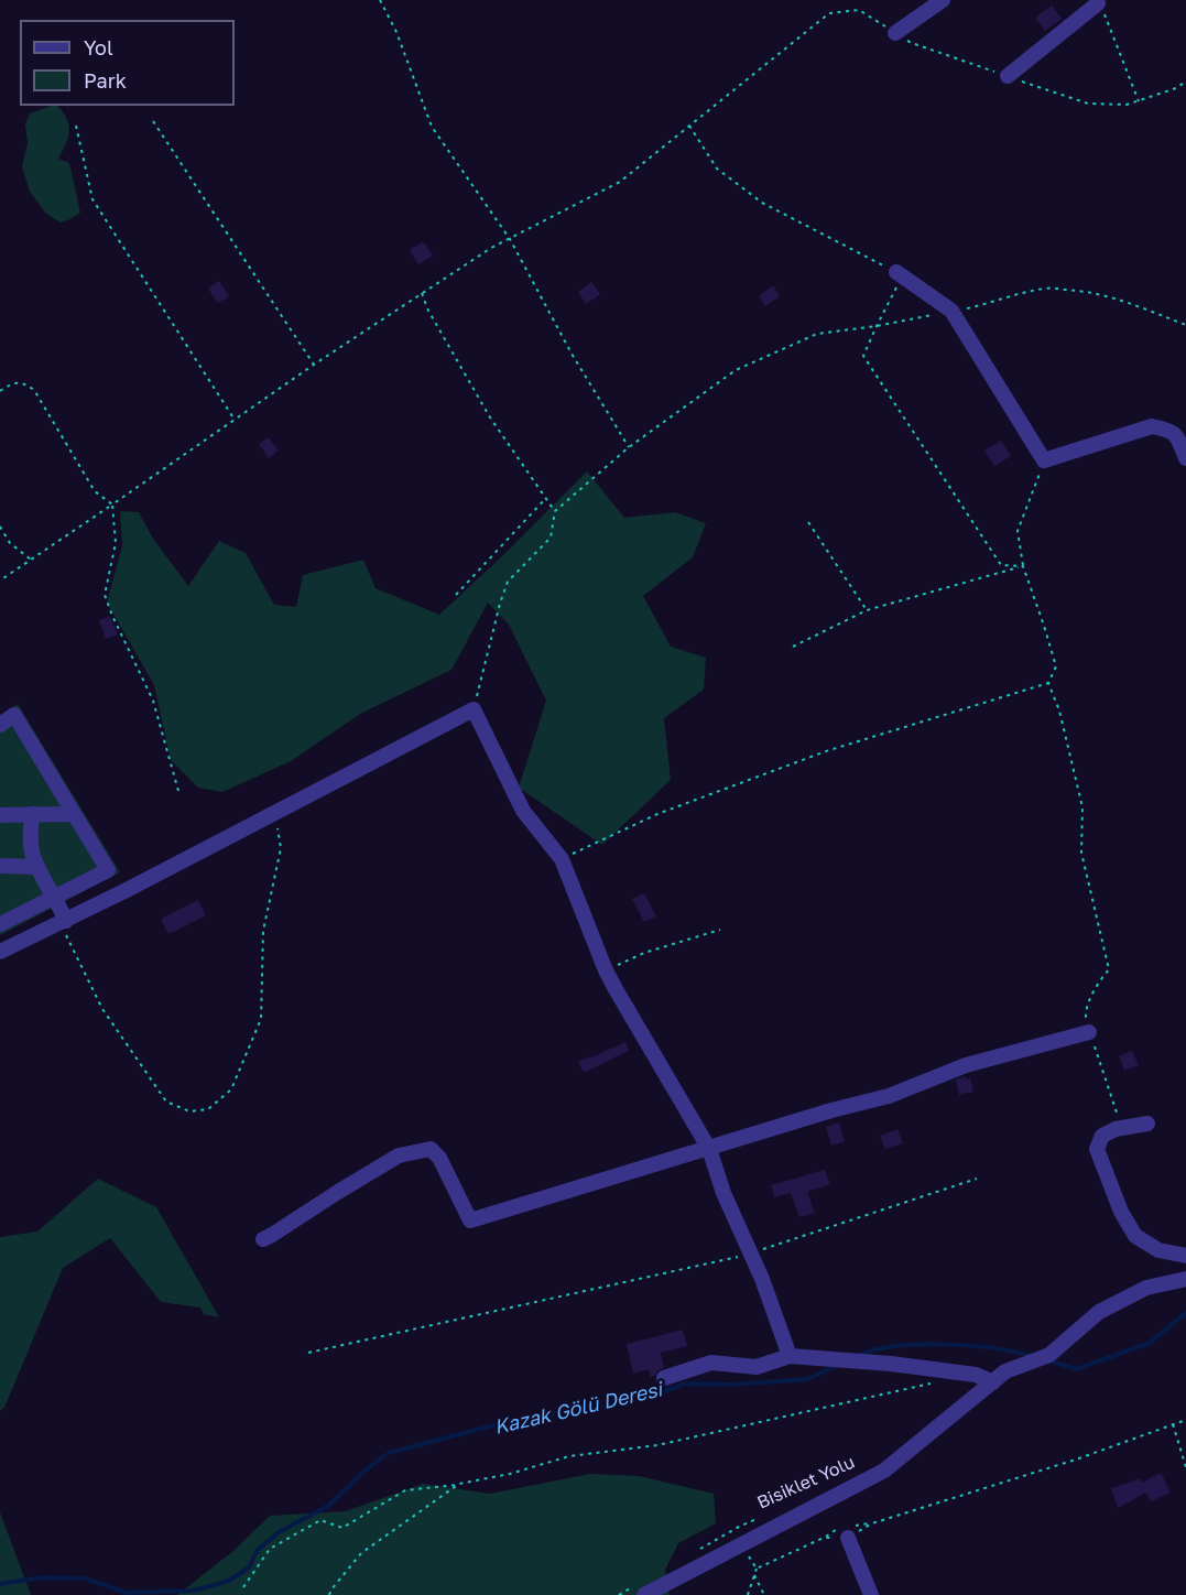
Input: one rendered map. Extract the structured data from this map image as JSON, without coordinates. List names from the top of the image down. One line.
{"streets":{"path":["Bisiklet Yolu"]},"water":["Kazak Gölü Deresi"],"legend":["Yol","Park"]}
